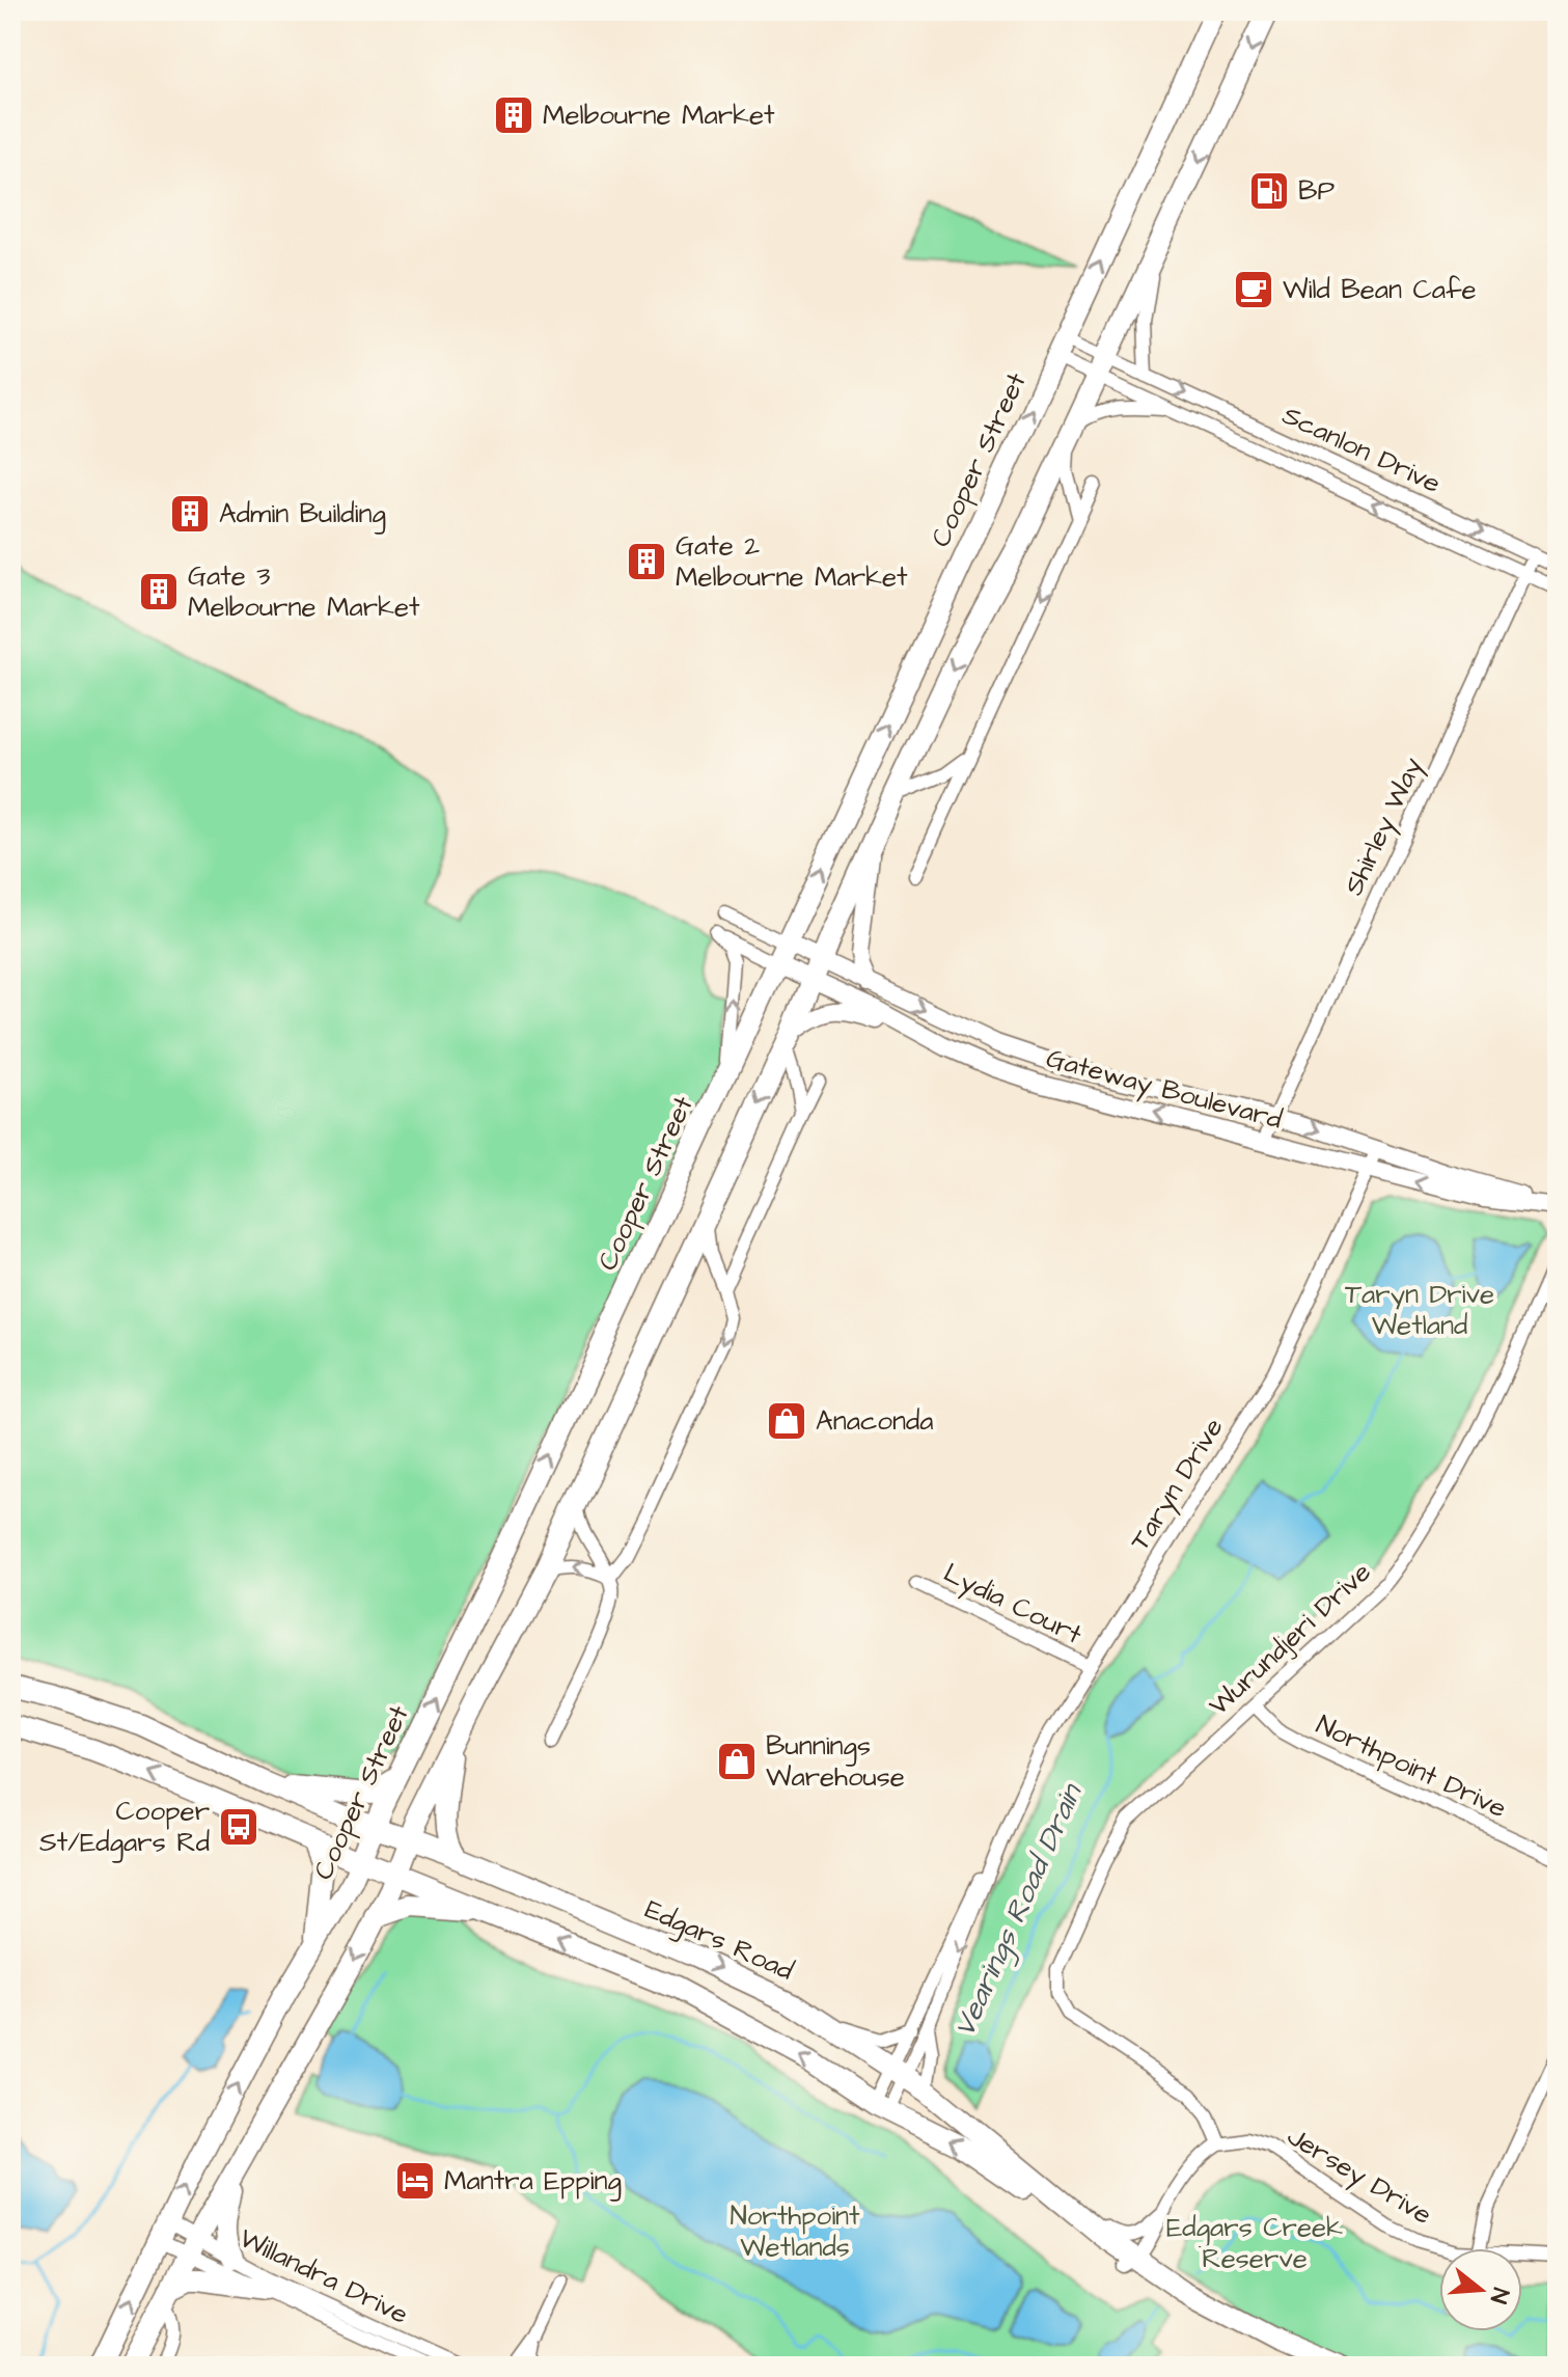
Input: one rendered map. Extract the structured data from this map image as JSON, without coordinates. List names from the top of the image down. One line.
{"streets":{"main road":["Cooper Street","Edgars Road"],"street":["Scanlon Drive","Shirley Way","Gateway Boulevard","Taryn Drive","Lydia Court","Wurundjeri Drive","Northpoint Drive","Jersey Drive","Willandra Drive"]},"crossings":[["Scanlon Drive","Shirley Way"],["Cooper Street","Gateway Boulevard"],["Cooper Street","Edgars Road"],["Cooper Street","Willandra Drive"],["Shirley Way","Gateway Boulevard"],["Gateway Boulevard","Taryn Drive"],["Taryn Drive","Lydia Court"],["Taryn Drive","Edgars Road"],["Wurundjeri Drive","Northpoint Drive"],["Wurundjeri Drive","Jersey Drive"]],"water":["Vearings Road Drain"],"parks":["Taryn Drive Wetland","Northpoint Wetlands","Edgars Creek Reserve"],"places":{"building":["Melbourne Market","Admin Building","Gate 2 Melbourne Market","Gate 3 Melbourne Market"],"fuel station":["BP"],"cafe":["Wild Bean Cafe"],"shop":["Anaconda","Bunnings Warehouse"],"bus stop":["Cooper St/Edgars Rd"],"hotel":["Mantra Epping"]},"north":"right"}
